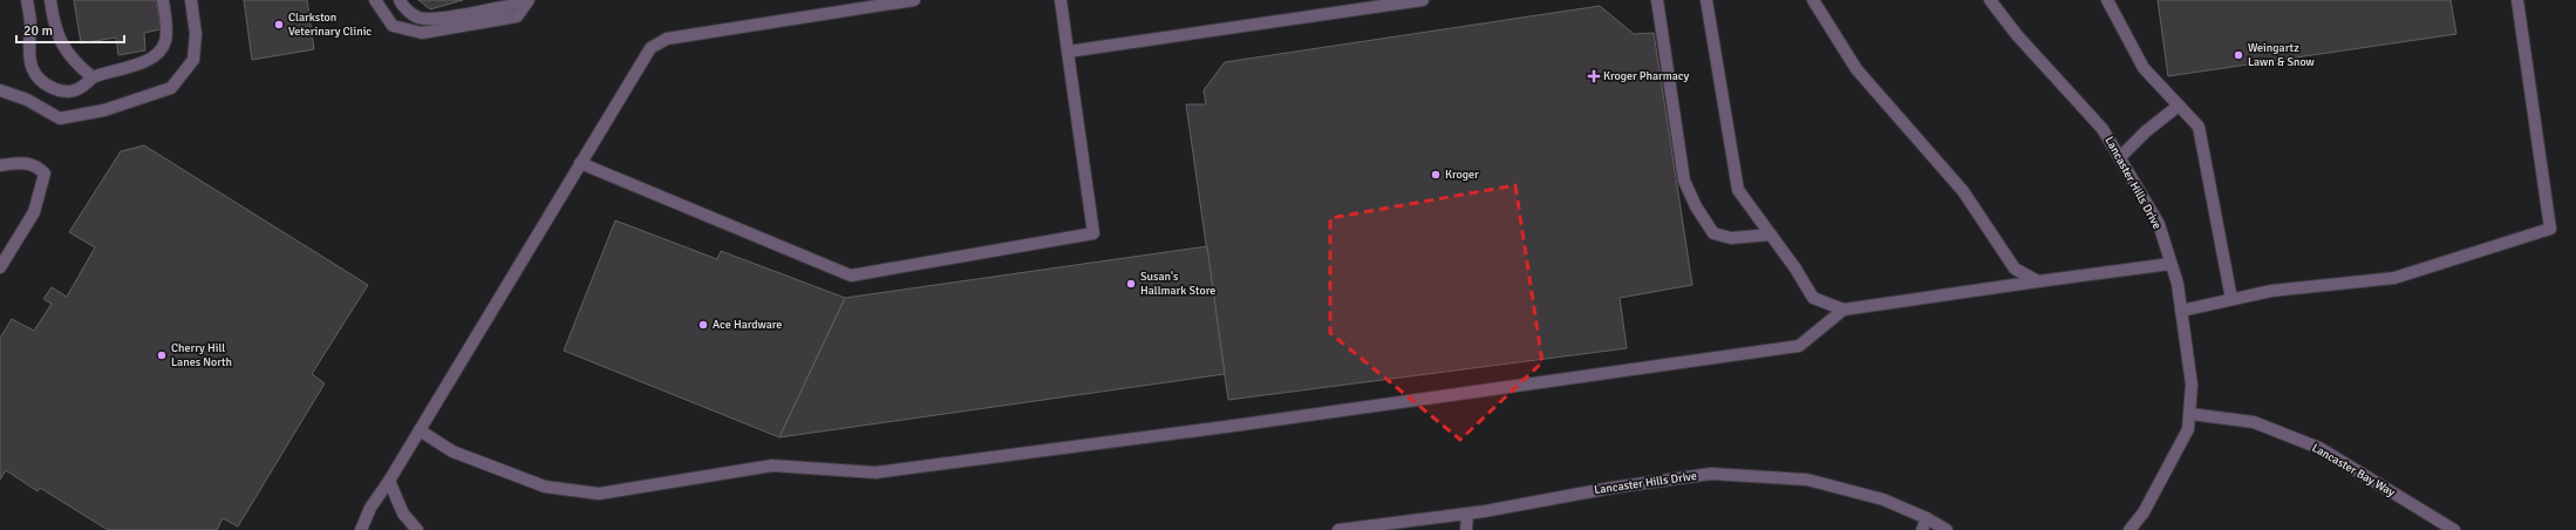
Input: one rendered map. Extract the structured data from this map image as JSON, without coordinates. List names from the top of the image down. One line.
{"streets":{"street":["Lancaster Hills Drive","Lancaster Bay Way"]},"crossings":[["Lancaster Hills Drive","Lancaster Bay Way"]],"places":{"other":["Clarkston Veterinary Clinic","Weingartz Lawn & Snow","Kroger","Susan's Hallmark Store","Ace Hardware","Cherry Hill Lanes North"],"health":["Kroger Pharmacy"]},"scale_bar":"20 m"}
